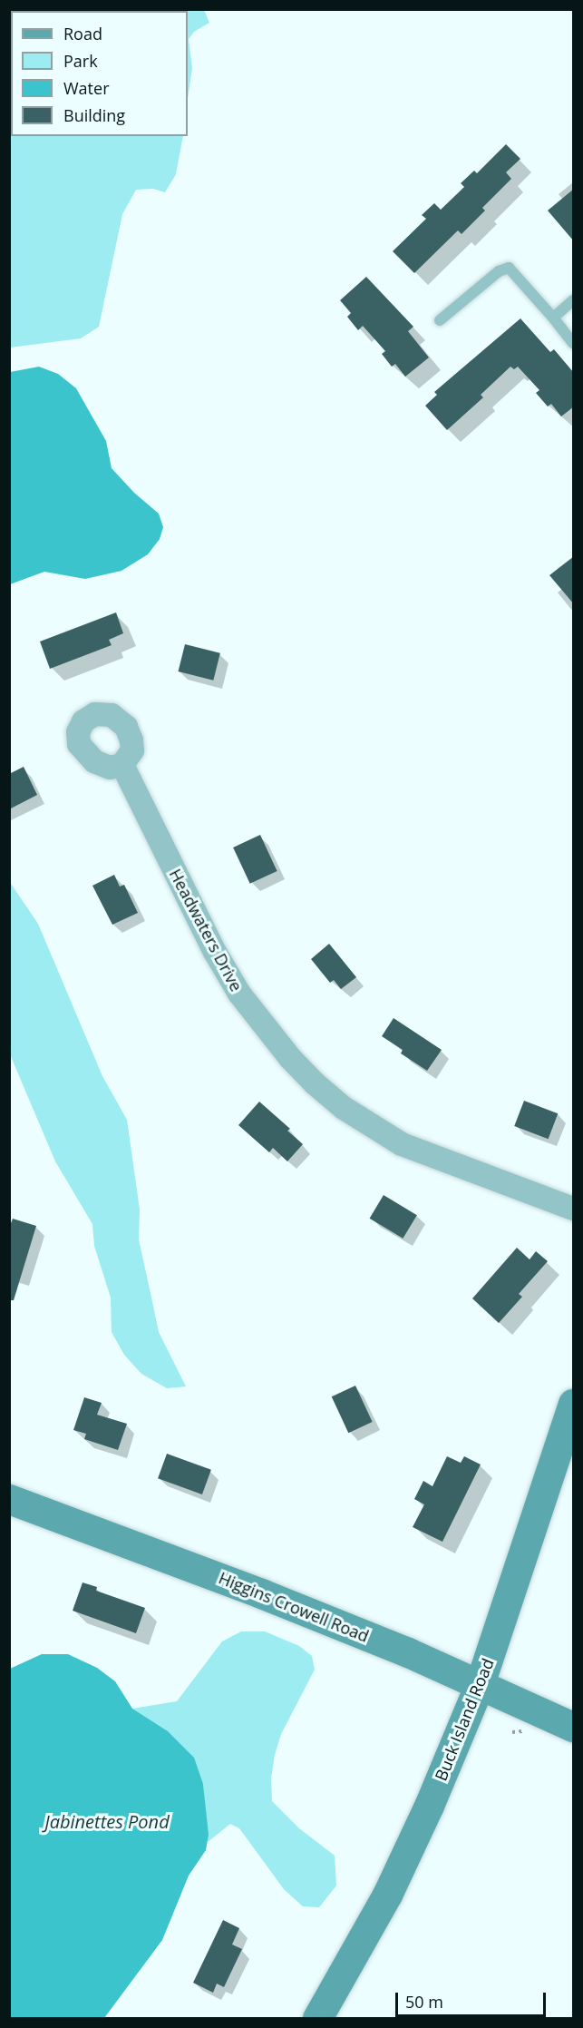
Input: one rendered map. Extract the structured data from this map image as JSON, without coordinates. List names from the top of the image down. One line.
{"streets":{"main road":["Higgins Crowell Road","Buck Island Road"],"street":["Headwaters Drive"]},"crossings":[["Higgins Crowell Road","Buck Island Road"]],"water":["Jabinettes Pond"],"legend":["Road","Park","Water","Building"],"scale_bar":"50 m"}
